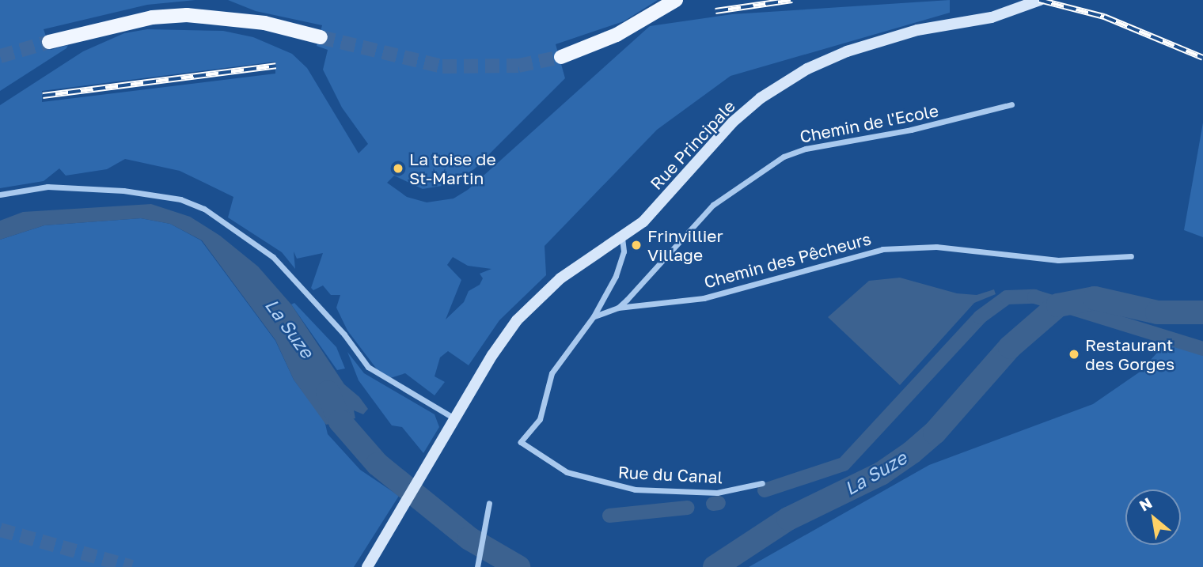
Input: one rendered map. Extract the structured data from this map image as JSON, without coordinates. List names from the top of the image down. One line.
{"streets":{"main road":["Rue Principale"],"street":["Chemin de l'Ecole","Chemin des Pêcheurs","Rue du Canal"]},"crossings":[["Chemin de l'Ecole","Chemin des Pêcheurs"],["Chemin de l'Ecole","Rue du Canal"]],"water":["La Suze"],"places":["La toise de St-Martin","Frinvillier Village","Restaurant des Gorges"],"north":"top left"}
